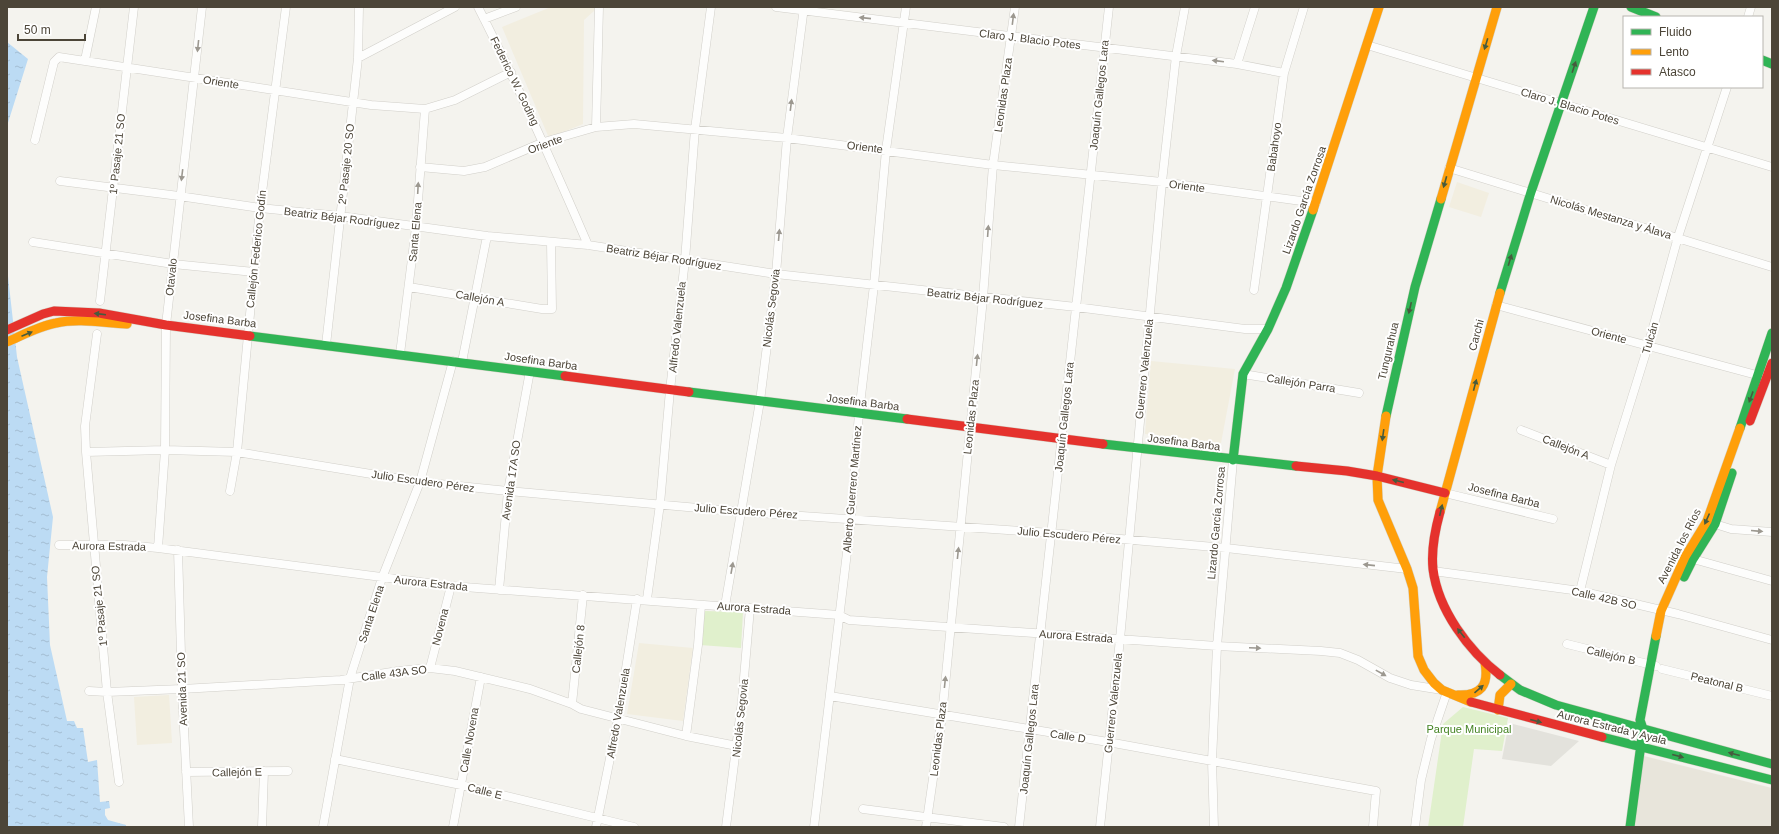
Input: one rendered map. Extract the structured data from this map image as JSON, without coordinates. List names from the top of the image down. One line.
{"streets":{"main road":["Lizardo García Zorrosa","Josefina Barba","Carchi","Tungurahua","Avenida los Ríos","Aurora Estrada y Ayala"],"street":["Claro J. Blacio Potes","Federico W. Goding","Oriente","Leonidas Plaza","Joaquín Gallegos Lara","Babahoyo","1º Pasaje 21 SO","2º Pasaje 20 SO","Nicolás Mestanza y Álava","Beatriz Béjar Rodríguez","Santa Elena","Callejón Federico Godín","Otavalo","Callejón A","Nicolás Segovia","Alfredo Valenzuela","Tulcán","Guerrero Valenzuela","Callejón Parra","Avenida 17A SO","Julio Escudero Pérez","Alberto Guerrero Martínez","Aurora Estrada","Calle 42B SO","Novena","Callejón 8","Callejón B","Calle 43A SO","Peatonal B","Avenida 21 SO","Calle D","Calle Novena","Callejón E","Calle E"]},"crossings":[["Claro J. Blacio Potes","Leonidas Plaza"],["Claro J. Blacio Potes","Joaquín Gallegos Lara"],["Claro J. Blacio Potes","Babahoyo"],["Claro J. Blacio Potes","Lizardo García Zorrosa"],["Claro J. Blacio Potes","Nicolás Segovia"],["Claro J. Blacio Potes","Carchi"],["Claro J. Blacio Potes","Tulcán"],["Claro J. Blacio Potes","Tungurahua"],["Claro J. Blacio Potes","Guerrero Valenzuela"],["Claro J. Blacio Potes","Alberto Guerrero Martínez"],["Federico W. Goding","Oriente"],["Federico W. Goding","Beatriz Béjar Rodríguez"],["Oriente","Leonidas Plaza"],["Oriente","Joaquín Gallegos Lara"],["Oriente","Babahoyo"],["Oriente","1º Pasaje 21 SO"],["Oriente","2º Pasaje 20 SO"],["Oriente","Lizardo García Zorrosa"],["Oriente","Santa Elena"],["Oriente","Callejón Federico Godín"],["Oriente","Otavalo"],["Oriente","Nicolás Segovia"],["Oriente","Alfredo Valenzuela"],["Oriente","Carchi"],["Oriente","Tulcán"],["Oriente","Guerrero Valenzuela"],["Oriente","Alberto Guerrero Martínez"],["Oriente","Avenida los Ríos"],["Leonidas Plaza","Beatriz Béjar Rodríguez"],["Leonidas Plaza","Josefina Barba"],["Leonidas Plaza","Julio Escudero Pérez"],["Leonidas Plaza","Aurora Estrada"],["Leonidas Plaza","Calle D"],["Joaquín Gallegos Lara","Beatriz Béjar Rodríguez"],["Joaquín Gallegos Lara","Josefina Barba"],["Joaquín Gallegos Lara","Julio Escudero Pérez"],["Joaquín Gallegos Lara","Aurora Estrada"],["Joaquín Gallegos Lara","Calle D"],["1º Pasaje 21 SO","Beatriz Béjar Rodríguez"],["1º Pasaje 21 SO","Julio Escudero Pérez"],["1º Pasaje 21 SO","Aurora Estrada"],["1º Pasaje 21 SO","Calle 43A SO"],["2º Pasaje 20 SO","Beatriz Béjar Rodríguez"],["2º Pasaje 20 SO","Josefina Barba"],["Lizardo García Zorrosa","Beatriz Béjar Rodríguez"],["Lizardo García Zorrosa","Josefina Barba"],["Lizardo García Zorrosa","Callejón Parra"],["Lizardo García Zorrosa","Julio Escudero Pérez"],["Lizardo García Zorrosa","Aurora Estrada"],["Lizardo García Zorrosa","Calle D"],["Nicolás Mestanza y Álava","Carchi"],["Nicolás Mestanza y Álava","Tulcán"],["Nicolás Mestanza y Álava","Tungurahua"],["Beatriz Béjar Rodríguez","Santa Elena"],["Beatriz Béjar Rodríguez","Callejón Federico Godín"],["Beatriz Béjar Rodríguez","Otavalo"],["Beatriz Béjar Rodríguez","Callejón A"],["Beatriz Béjar Rodríguez","Nicolás Segovia"],["Beatriz Béjar Rodríguez","Alfredo Valenzuela"],["Beatriz Béjar Rodríguez","Guerrero Valenzuela"],["Beatriz Béjar Rodríguez","Alberto Guerrero Martínez"],["Santa Elena","Callejón A"],["Santa Elena","Josefina Barba"],["Santa Elena","Julio Escudero Pérez"],["Santa Elena","Aurora Estrada"],["Santa Elena","Calle 43A SO"],["Santa Elena","Calle E"],["Callejón Federico Godín","Josefina Barba"],["Callejón Federico Godín","Julio Escudero Pérez"],["Otavalo","Josefina Barba"],["Otavalo","Julio Escudero Pérez"],["Otavalo","Aurora Estrada"],["Callejón A","Tulcán"],["Nicolás Segovia","Josefina Barba"],["Nicolás Segovia","Julio Escudero Pérez"],["Nicolás Segovia","Aurora Estrada"],["Nicolás Segovia","Calle 43A SO"],["Josefina Barba","Alfredo Valenzuela"],["Josefina Barba","Carchi"],["Josefina Barba","Tungurahua"],["Josefina Barba","Guerrero Valenzuela"],["Josefina Barba","Avenida 17A SO"],["Josefina Barba","Alberto Guerrero Martínez"],["Alfredo Valenzuela","Julio Escudero Pérez"],["Alfredo Valenzuela","Aurora Estrada"],["Alfredo Valenzuela","Calle 43A SO"],["Alfredo Valenzuela","Calle E"],["Carchi","Calle 42B SO"],["Carchi","Aurora Estrada y Ayala"],["Tulcán","Calle 42B SO"],["Tungurahua","Julio Escudero Pérez"],["Tungurahua","Aurora Estrada"],["Tungurahua","Aurora Estrada y Ayala"],["Guerrero Valenzuela","Julio Escudero Pérez"],["Guerrero Valenzuela","Aurora Estrada"],["Guerrero Valenzuela","Calle D"],["Avenida 17A SO","Julio Escudero Pérez"],["Avenida 17A SO","Aurora Estrada"],["Julio Escudero Pérez","Alberto Guerrero Martínez"],["Alberto Guerrero Martínez","Aurora Estrada"],["Alberto Guerrero Martínez","Calle D"],["Aurora Estrada","Novena"],["Aurora Estrada","Callejón 8"],["Aurora Estrada","Avenida 21 SO"],["Aurora Estrada","Aurora Estrada y Ayala"],["Avenida los Ríos","Calle 42B SO"],["Avenida los Ríos","Callejón B"],["Avenida los Ríos","Peatonal B"],["Avenida los Ríos","Aurora Estrada y Ayala"],["Novena","Calle 43A SO"],["Callejón 8","Calle 43A SO"],["Callejón B","Peatonal B"],["Calle 43A SO","Avenida 21 SO"],["Calle 43A SO","Calle Novena"],["Avenida 21 SO","Callejón E"],["Calle Novena","Calle E"]],"one_way":["Leonidas Plaza","Otavalo","Nicolás Segovia","Carchi","Tungurahua"],"parks":["Parque Municipal"],"legend":["Fluido","Lento","Atasco"],"scale_bar":"50 m"}
